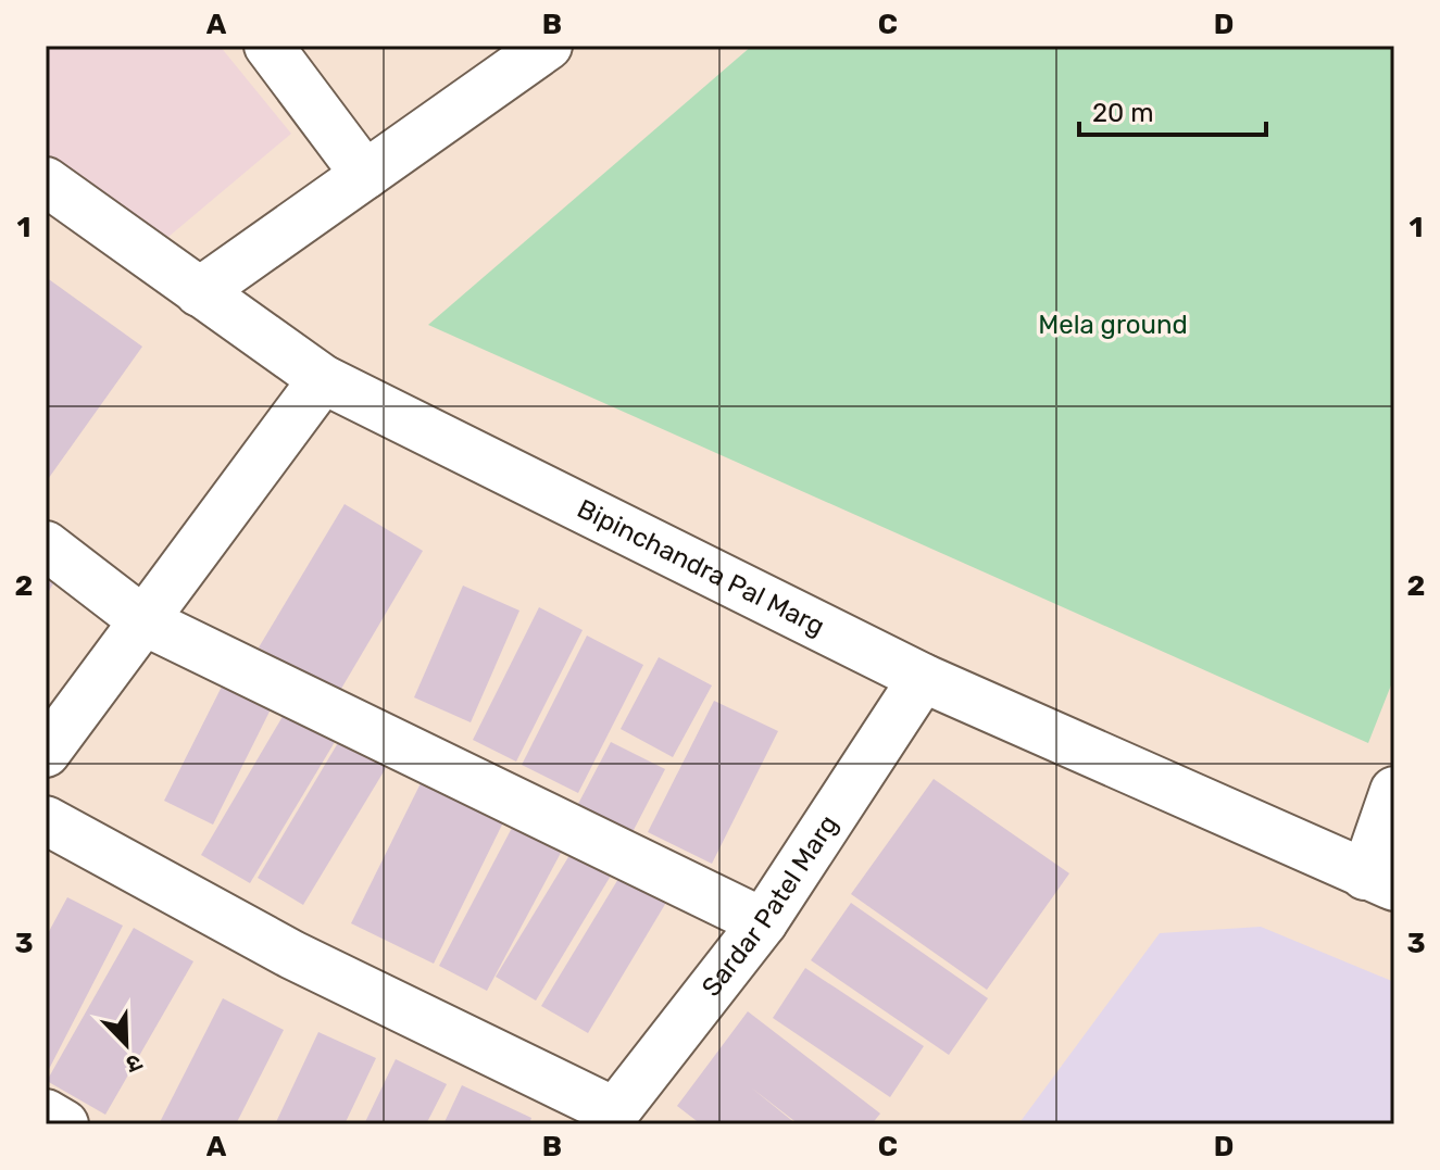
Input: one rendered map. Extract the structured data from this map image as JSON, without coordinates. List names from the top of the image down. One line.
{"streets":{"street":["Bipinchandra Pal Marg","Sardar Patel Marg"]},"crossings":[["Bipinchandra Pal Marg","Sardar Patel Marg"]],"parks":["Mela ground"],"scale_bar":"20 m","north":"bottom right","grid":{"columns":["A","B","C","D"],"rows":["1","2","3"]}}
